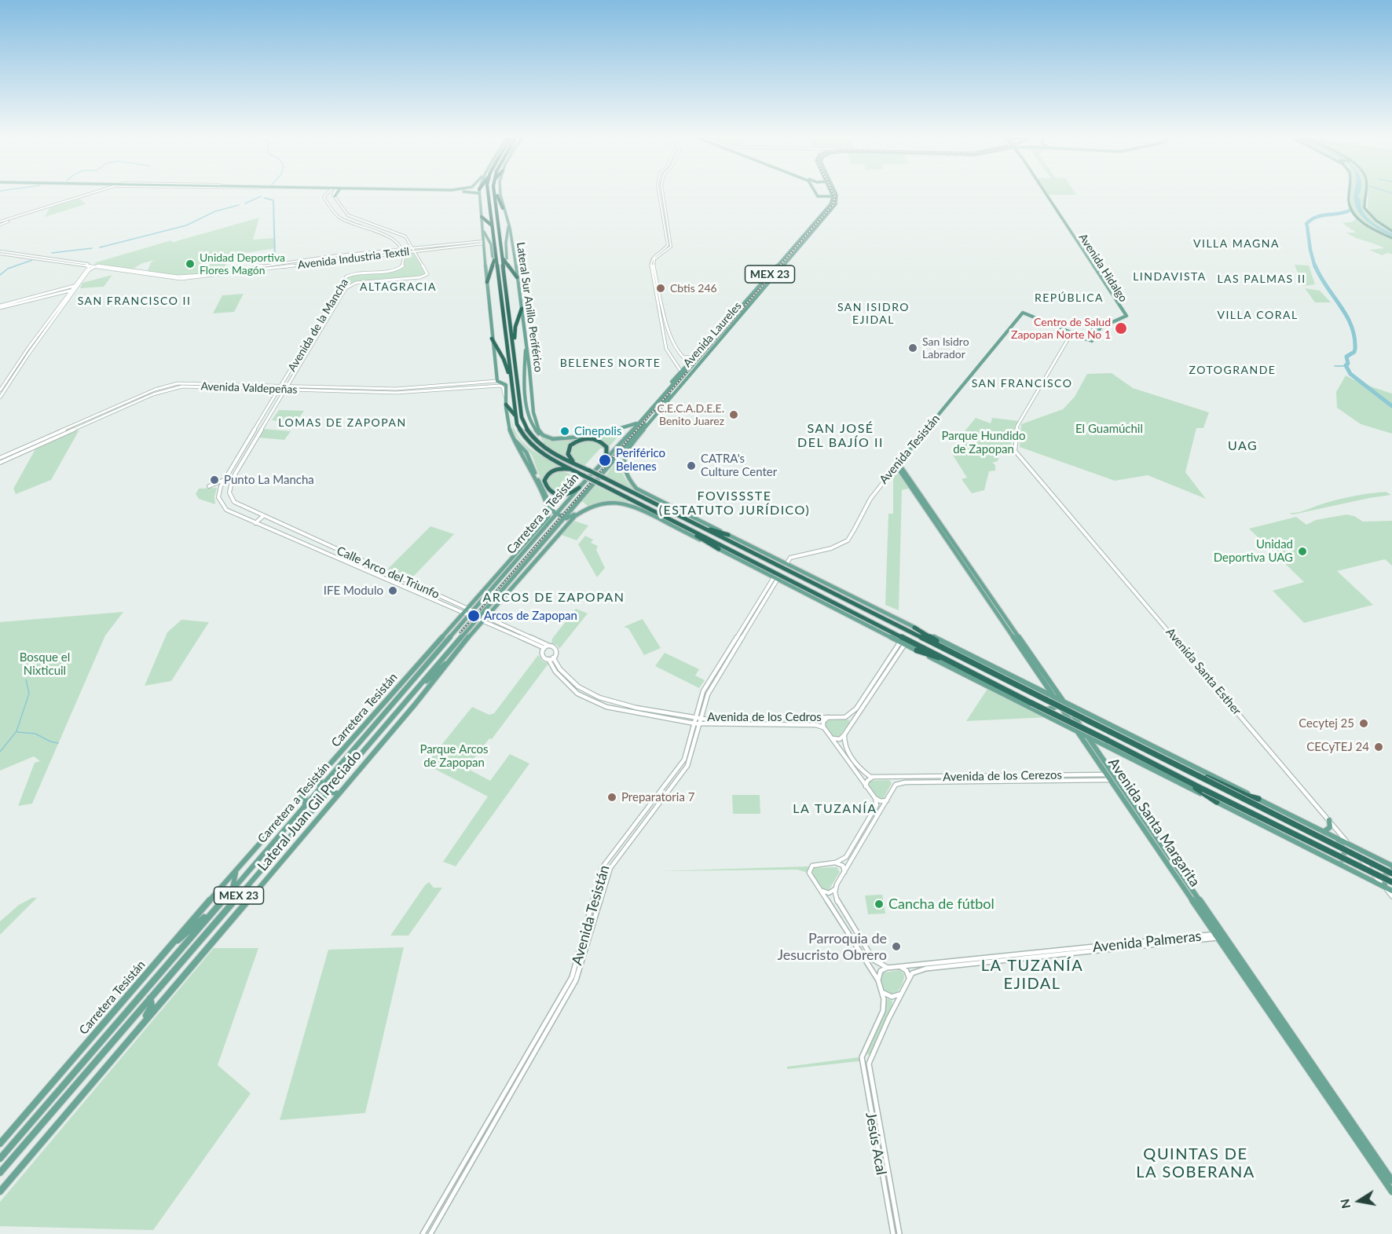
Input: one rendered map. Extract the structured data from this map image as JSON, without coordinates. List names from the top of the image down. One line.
{"streets":{"main road":["Avenida Hidalgo","MEX 23","Lateral Sur Anillo Periférico","Avenida Laureles","Avenida Tesistán","Carretera a Tesistán","Carretera Tesistán","Lateral Juan Gil Preciado","Avenida Santa Margarita"],"street":["Avenida Industria Textil","Avenida de la Mancha","Avenida Valdepeñas","Calle Arco del Triunfo","Avenida Santa Esther","Avenida de los Cedros","Avenida de los Cerezos","Avenida Palmeras","Jesús Acal"]},"crossings":[["Avenida Industria Textil","Avenida de la Mancha"],["Avenida de la Mancha","Avenida Valdepeñas"],["Avenida de la Mancha","Calle Arco del Triunfo"],["Avenida Laureles","Carretera a Tesistán"],["Avenida Valdepeñas","Carretera Tesistán"],["Avenida Tesistán","Avenida de los Cedros"],["Avenida Tesistán","Avenida Santa Margarita"],["Carretera a Tesistán","Calle Arco del Triunfo"],["Carretera a Tesistán","Carretera Tesistán"],["Carretera a Tesistán","Lateral Juan Gil Preciado"],["Calle Arco del Triunfo","Carretera Tesistán"],["Calle Arco del Triunfo","Lateral Juan Gil Preciado"],["Avenida de los Cerezos","Avenida Santa Margarita"],["Avenida Santa Margarita","Avenida Palmeras"],["Avenida Palmeras","Jesús Acal"]],"districts":["VILLA MAGNA","LINDAVISTA","LAS PALMAS II","ALTAGRACIA","REPÚBLICA","SAN FRANCISCO II","SAN ISIDRO EJIDAL","VILLA CORAL","BELENES NORTE","ZOTOGRANDE","SAN FRANCISCO","LOMAS DE ZAPOPAN","SAN JOSÉ DEL BAJÍO II","UAG","FOVISSSTE (ESTATUTO JURÍDICO)","ARCOS DE ZAPOPAN","LA TUZANÍA","LA TUZANÍA EJIDAL","QUINTAS DE LA SOBERANA"],"parks":["El Guamúchil","Parque Hundido de Zapopan","Bosque el Nixticuil","Parque Arcos de Zapopan"],"places":["Unidad Deportiva Flores Magón","Cbtis 246","Centro de Salud Zapopan Norte No 1","San Isidro Labrador","C.E.C.A.D.E.E. Benito Juarez","Cinepolis","Periférico Belenes","CATRA's Culture Center","Punto La Mancha","Unidad Deportiva UAG","IFE Modulo","Arcos de Zapopan","Cecytej 25","CECyTEJ 24","Preparatoria 7","Cancha de fútbol","Parroquia de Jesucristo Obrero"],"north":"left"}
